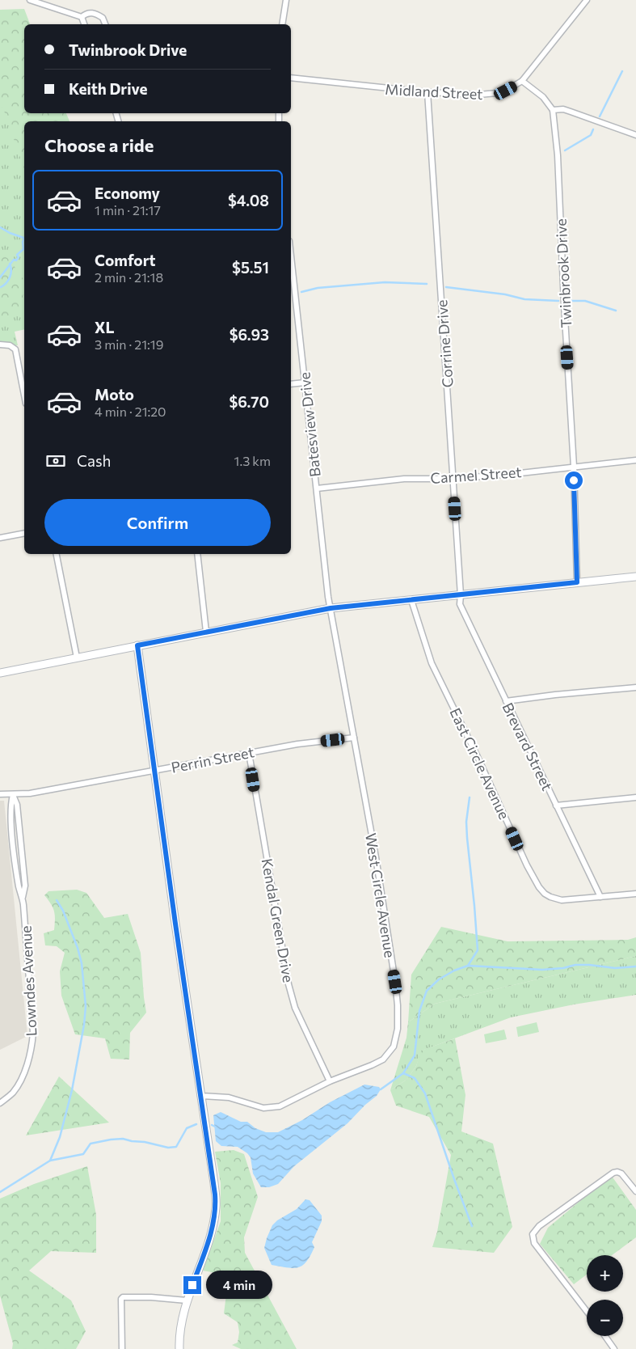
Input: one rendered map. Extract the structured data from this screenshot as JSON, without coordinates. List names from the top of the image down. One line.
{"streets":{"street":["Midland Street","Twinbrook Drive","Corrine Drive","Batesview Drive","Carmel Street","Brevard Street","Perrin Street","East Circle Avenue","West Circle Avenue","Kendal Green Drive","Lowndes Avenue"]},"crossings":[["Midland Street","Corrine Drive"],["Twinbrook Drive","Carmel Street"],["Corrine Drive","Carmel Street"],["Corrine Drive","Brevard Street"],["Batesview Drive","Carmel Street"],["Batesview Drive","West Circle Avenue"],["Brevard Street","East Circle Avenue"],["Perrin Street","West Circle Avenue"],["Perrin Street","Kendal Green Drive"],["Perrin Street","Lowndes Avenue"],["West Circle Avenue","Kendal Green Drive"]],"page":{"banner":["Twinbrook Drive","Keith Drive"],"heading":"Choose a ride","list":[{"name":"Economy","note":"1 min · 21:17","value":"$4.08"},{"name":"Comfort","note":"2 min · 21:18","value":"$5.51"},{"name":"XL","note":"3 min · 21:19","value":"$6.93"},{"name":"Moto","note":"4 min · 21:20","value":"$6.70"}],"pay":["Cash","1.3 km"],"buttons":"Confirm","map_buttons":["+","−"],"bubble":"4 min"}}
